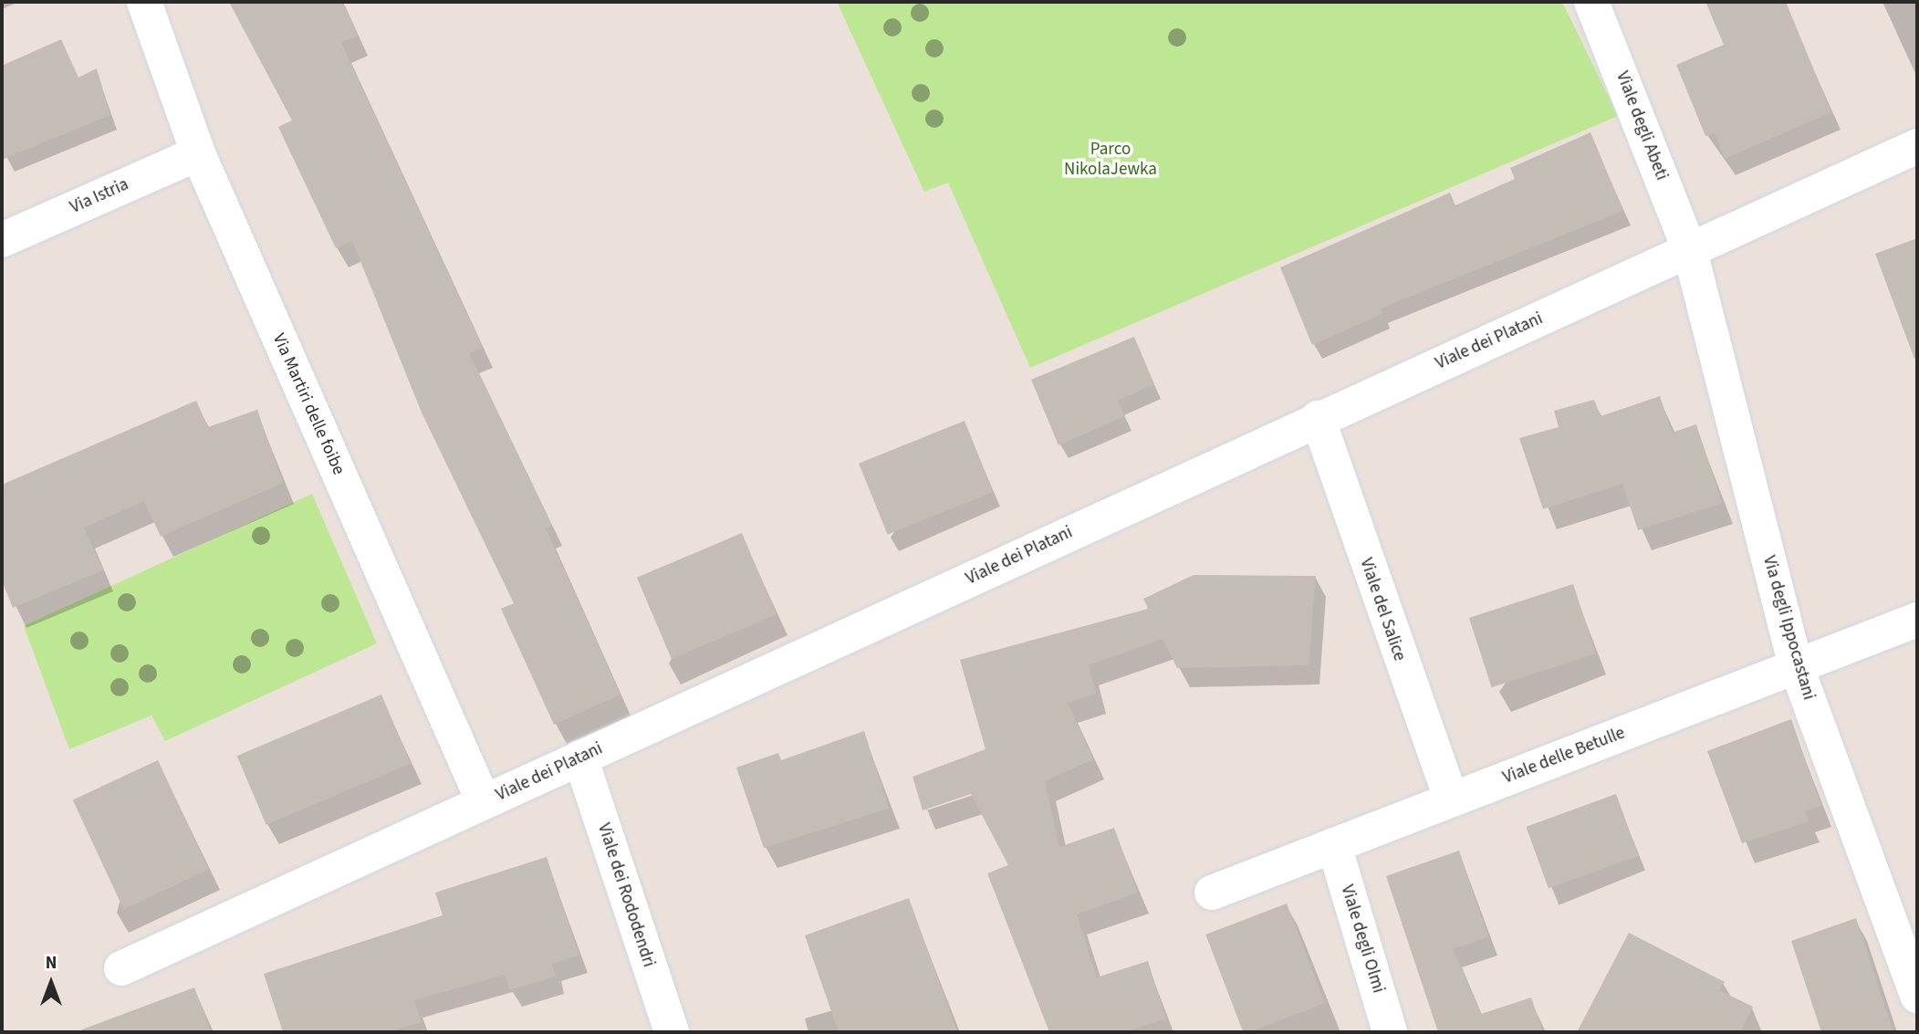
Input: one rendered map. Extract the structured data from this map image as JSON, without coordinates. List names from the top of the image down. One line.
{"streets":{"street":["Viale degli Abeti","Via Istria","Viale dei Platani","Via Martiri delle foibe","Viale del Salice","Via degli Ippocastani","Viale delle Betulle","Viale dei Rododendri","Viale degli Olmi"]},"crossings":[["Viale degli Abeti","Viale dei Platani"],["Viale degli Abeti","Via degli Ippocastani"],["Via Istria","Via Martiri delle foibe"],["Viale dei Platani","Via Martiri delle foibe"],["Viale dei Platani","Viale del Salice"],["Viale dei Platani","Via degli Ippocastani"],["Viale dei Platani","Viale dei Rododendri"],["Viale del Salice","Viale delle Betulle"],["Via degli Ippocastani","Viale delle Betulle"],["Viale delle Betulle","Viale degli Olmi"]],"parks":["Parco NikolaJewka"],"north":"top"}
